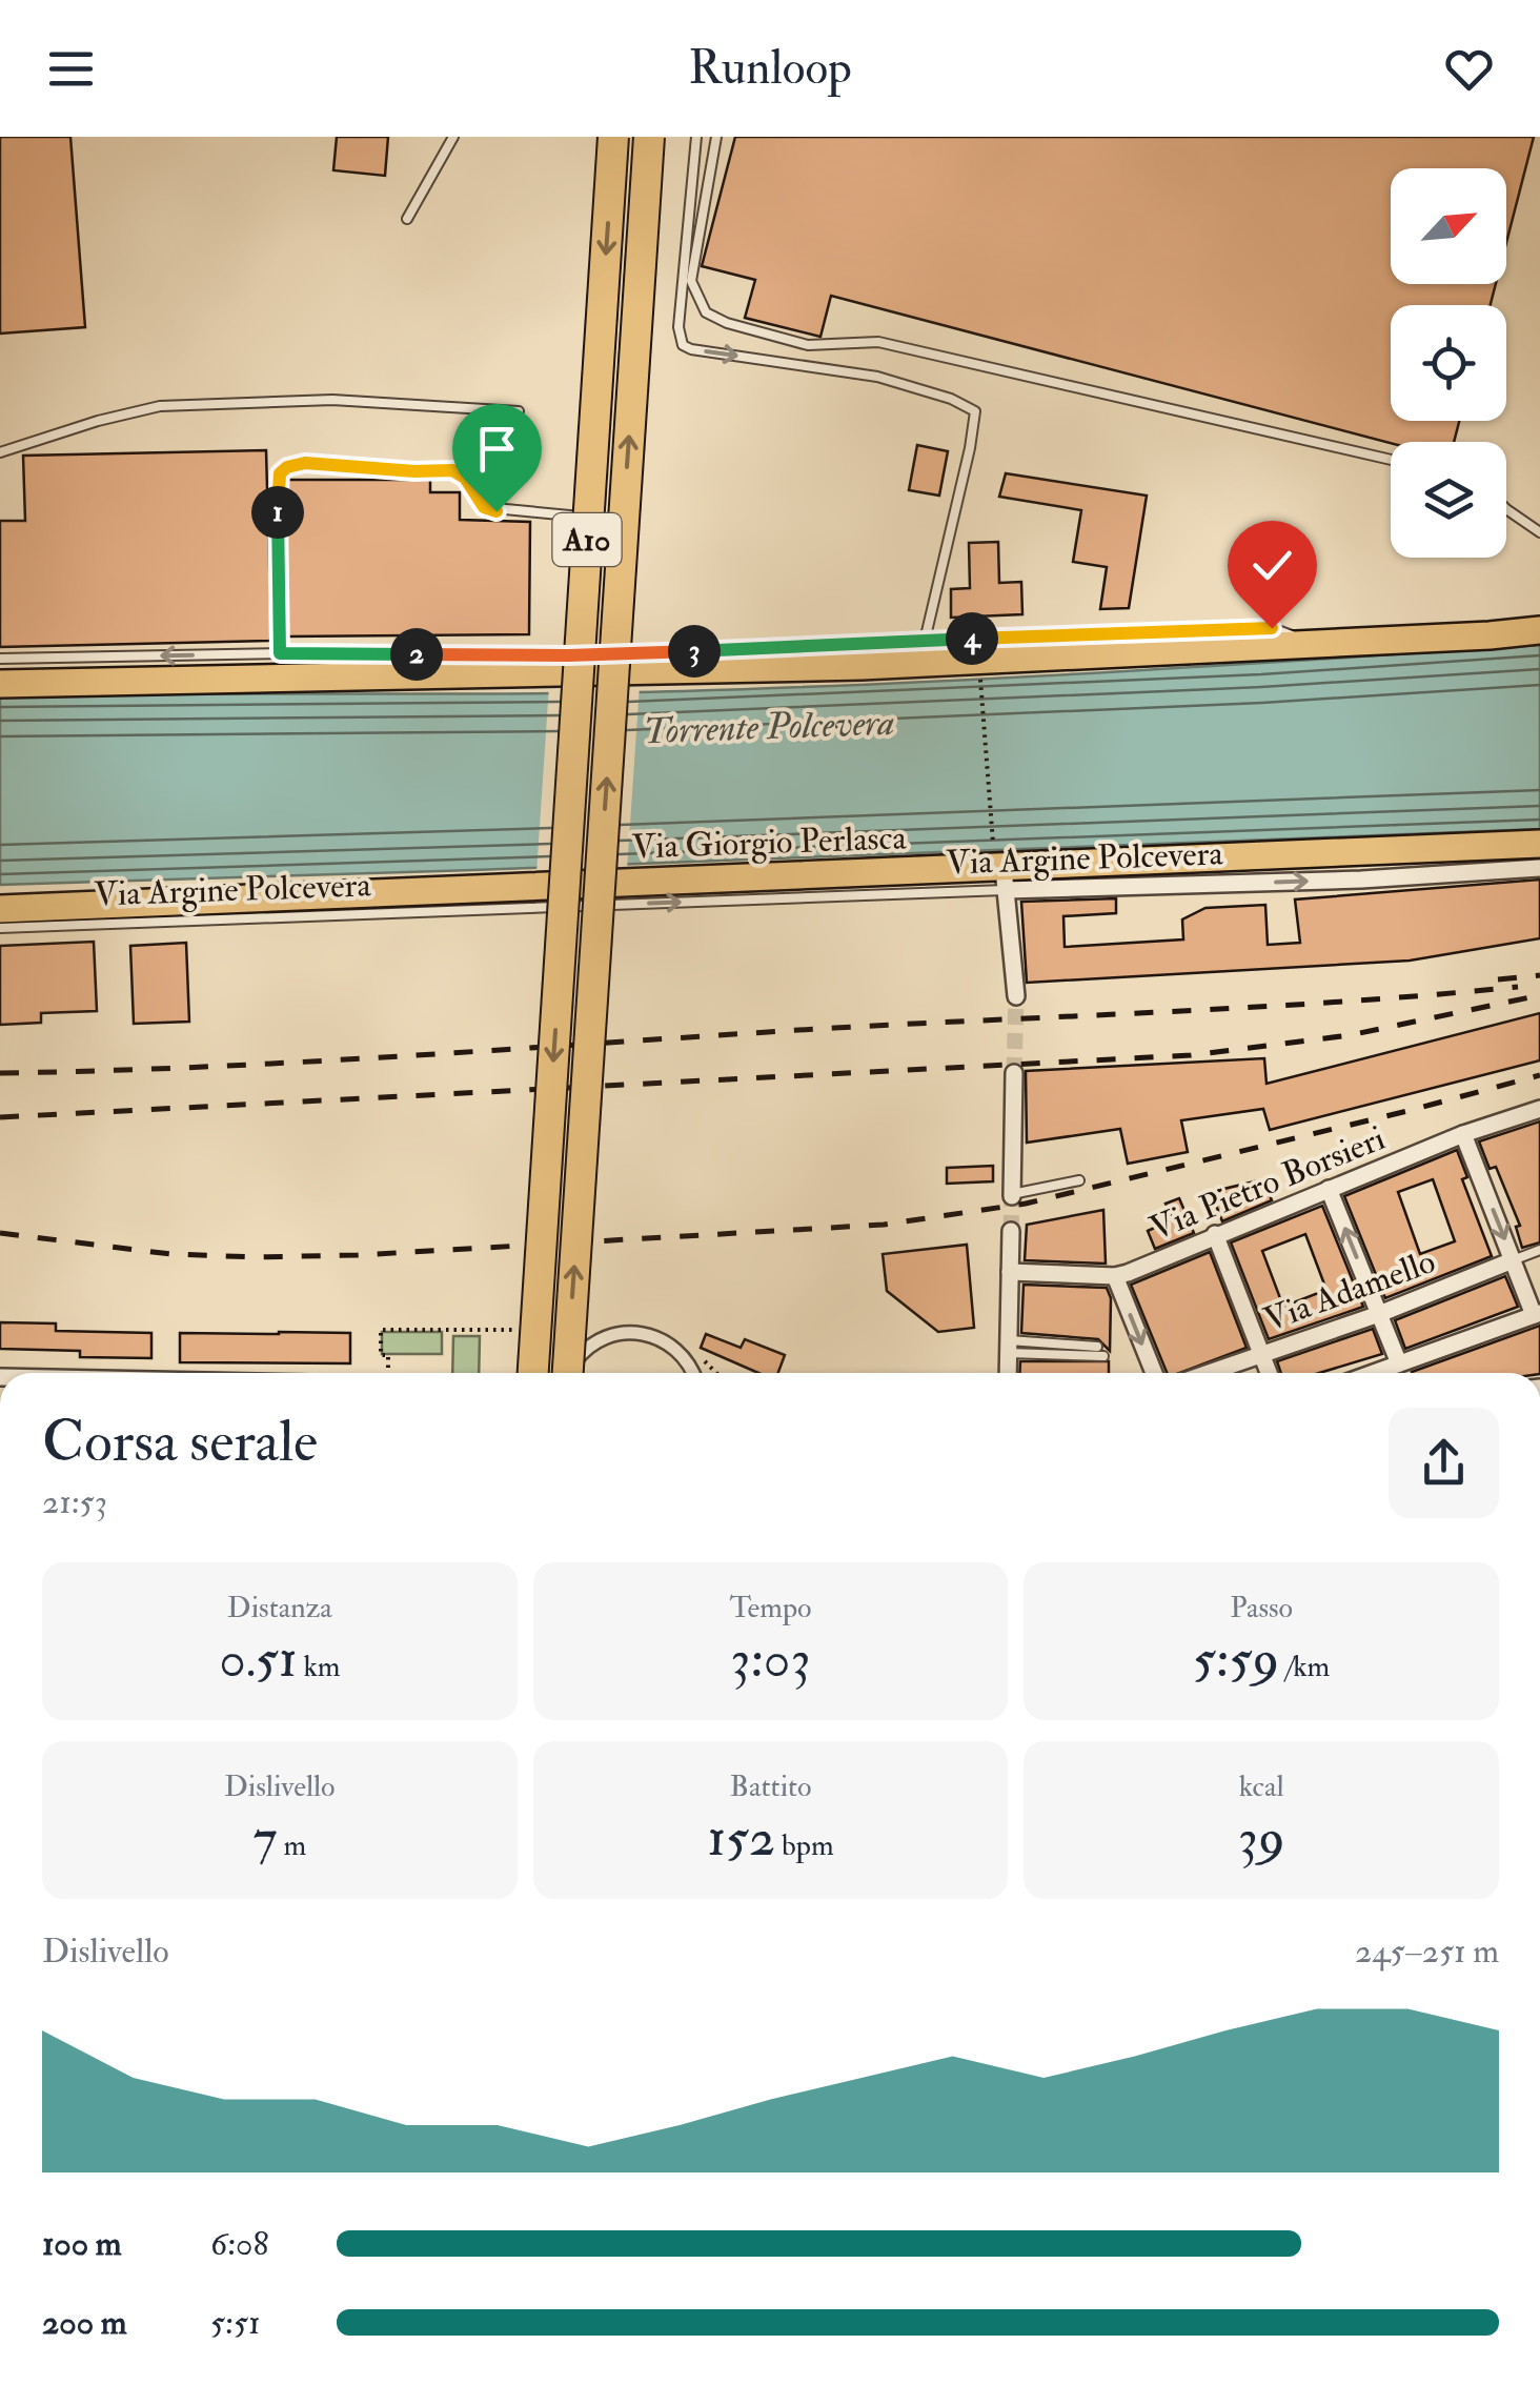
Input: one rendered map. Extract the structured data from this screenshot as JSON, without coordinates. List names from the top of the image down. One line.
{"streets":{"highway":["A10"],"main road":["Via Giorgio Perlasca"],"street":["Via Argine Polcevera","Via Pietro Borsieri","Via Adamello"]},"crossings":[["Via Giorgio Perlasca","Via Argine Polcevera"]],"one_way":["Via Argine Polcevera"],"water":["Torrente Polcevera"],"north":"top right","page":{"header":"Runloop","pins":["1","4","3","2"],"heading":["Corsa serale","21:53"],"stats":[["Distanza","0.51 km"],["Tempo","3:03"],["Passo","5:59 /km"],["Dislivello","7 m"],["Battito","152 bpm"],["kcal","39"]],"chart":["Dislivello","245–251 m"],"list":[{"name":"100 m","note":"6:08"},{"name":"200 m","note":"5:51"}]}}
